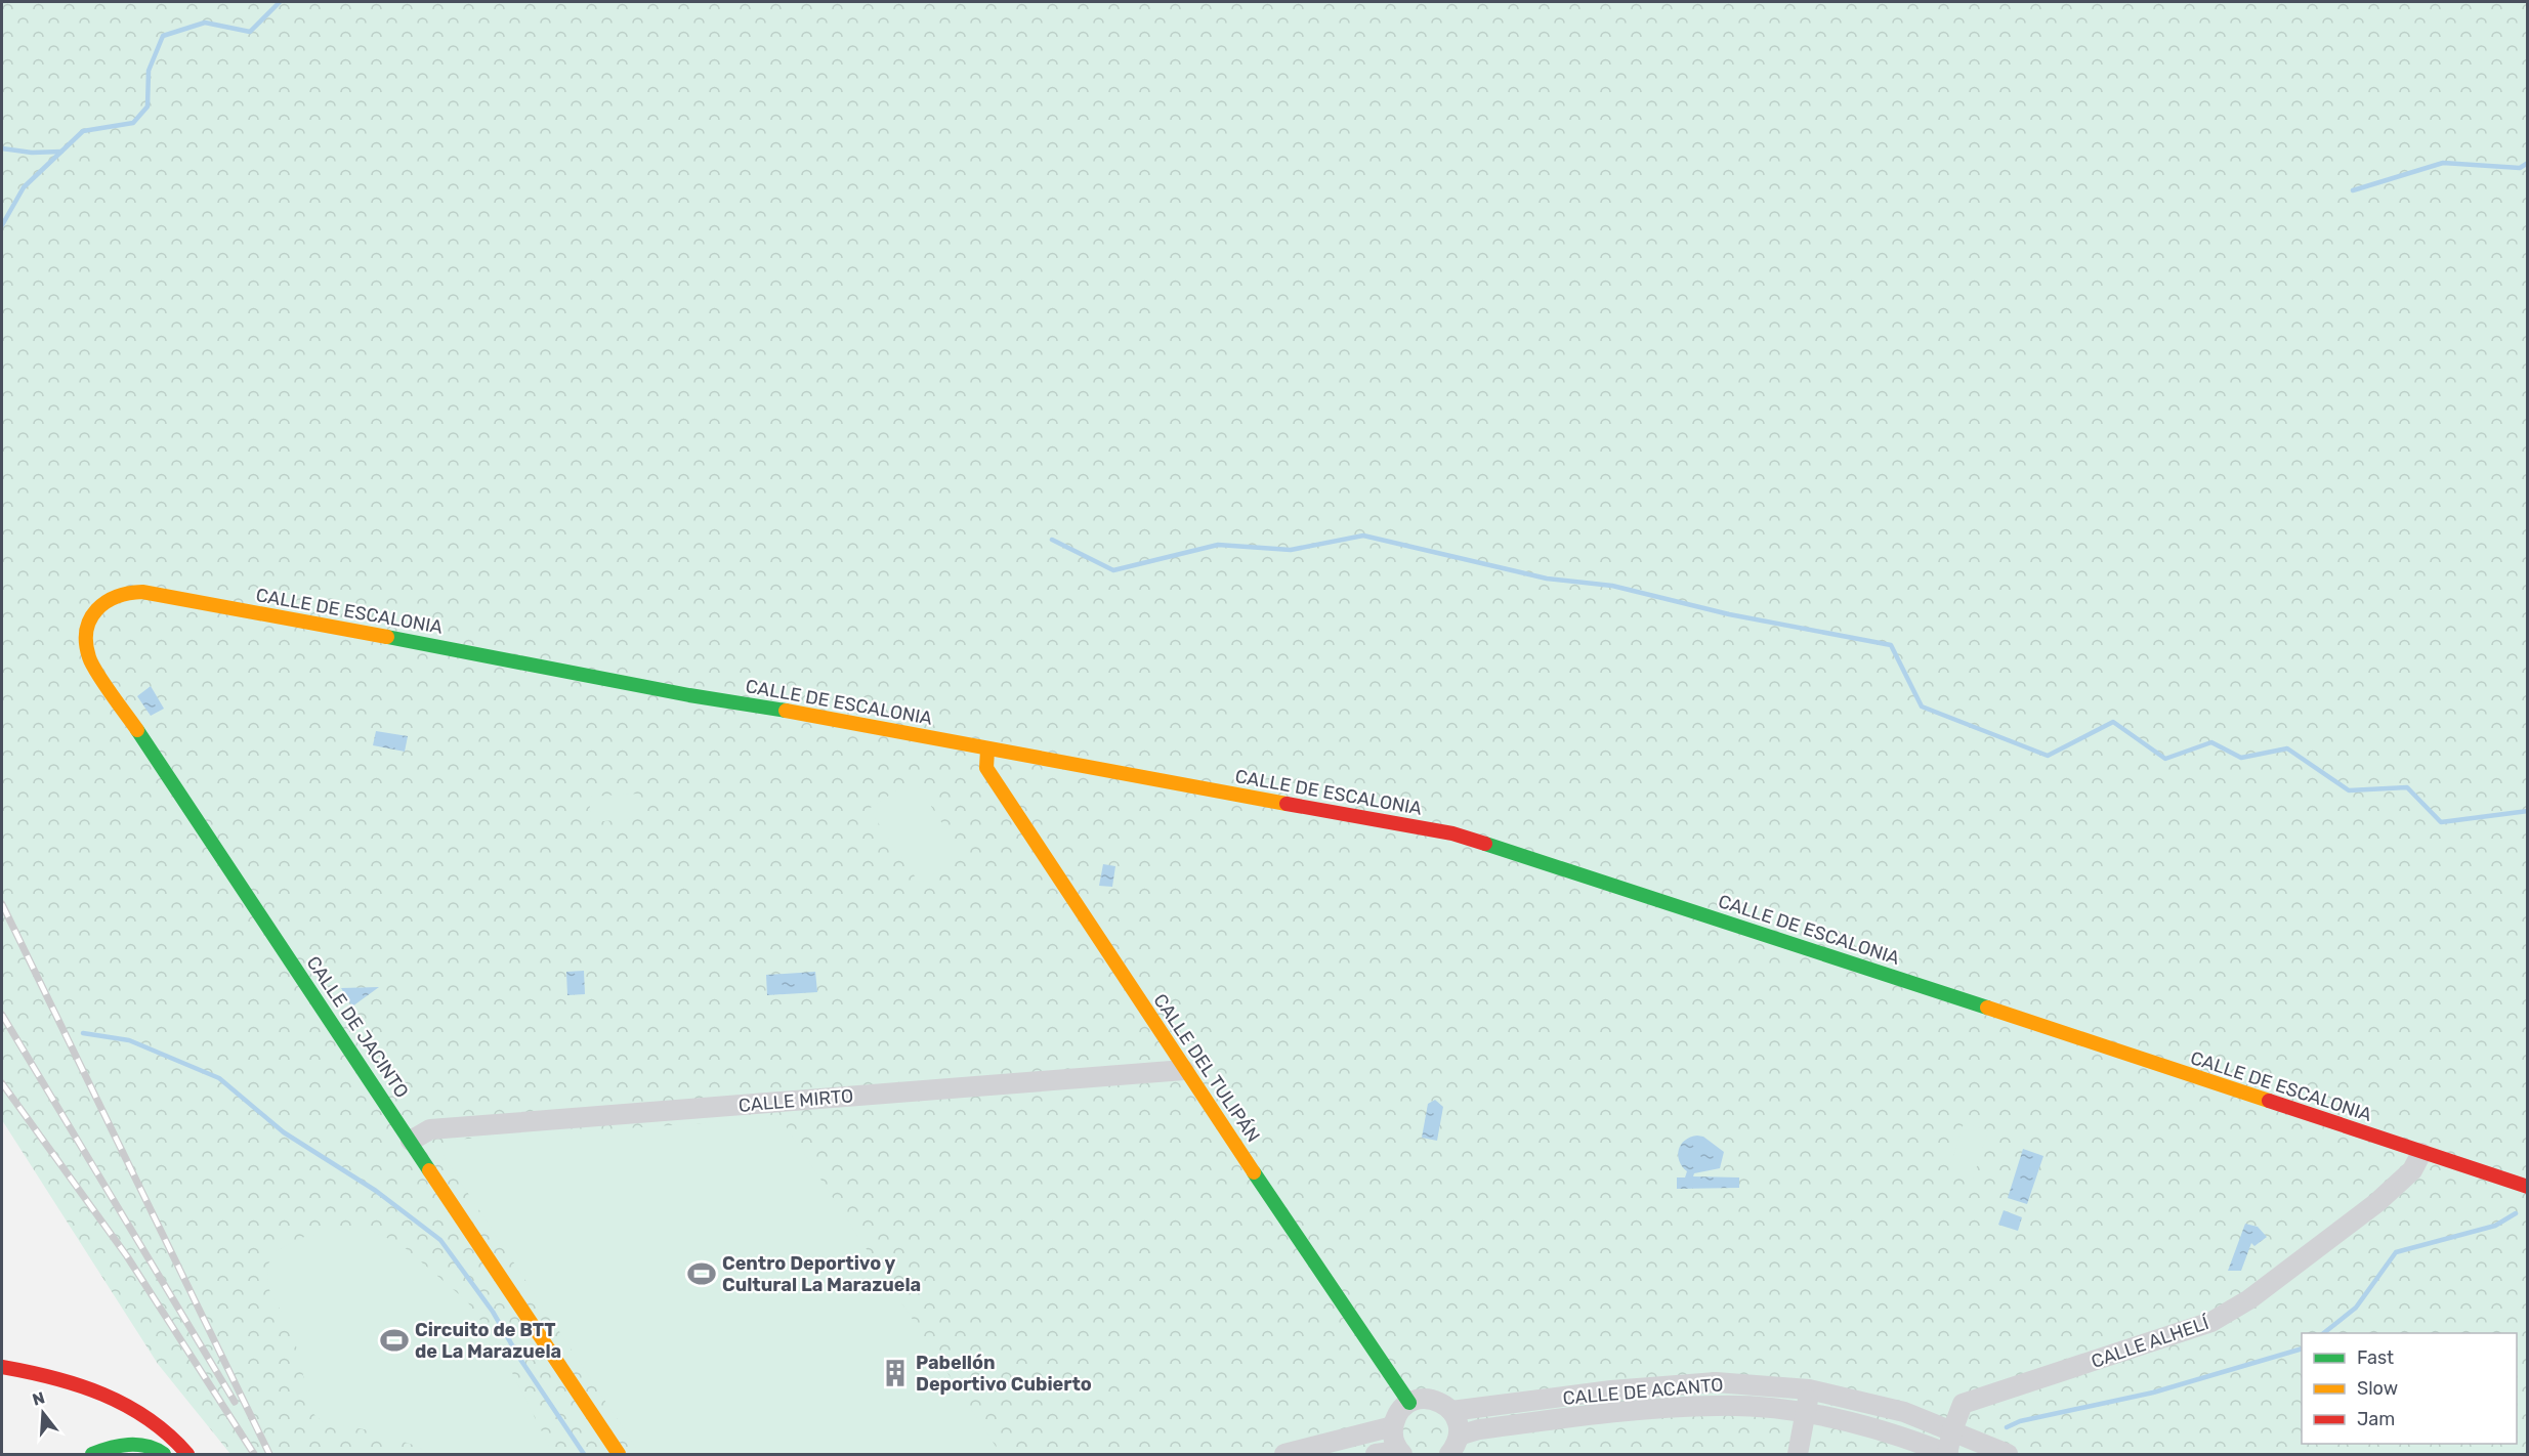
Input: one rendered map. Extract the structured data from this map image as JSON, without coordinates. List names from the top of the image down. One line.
{"streets":{"street":["CALLE DE ESCALONIA","CALLE DE JACINTO","CALLE DEL TULIPÁN","CALLE MIRTO","CALLE ALHELÍ","CALLE DE ACANTO"]},"crossings":[["CALLE DE ESCALONIA","CALLE DE JACINTO"],["CALLE DE ESCALONIA","CALLE DEL TULIPÁN"],["CALLE DE ESCALONIA","CALLE ALHELÍ"],["CALLE DE JACINTO","CALLE MIRTO"],["CALLE DEL TULIPÁN","CALLE MIRTO"],["CALLE ALHELÍ","CALLE DE ACANTO"]],"places":{"sports":["Centro Deportivo y Cultural La Marazuela","Circuito de BTT de La Marazuela"],"building":["Pabellón Deportivo Cubierto"]},"legend":["Fast","Slow","Jam"],"north":"top"}
